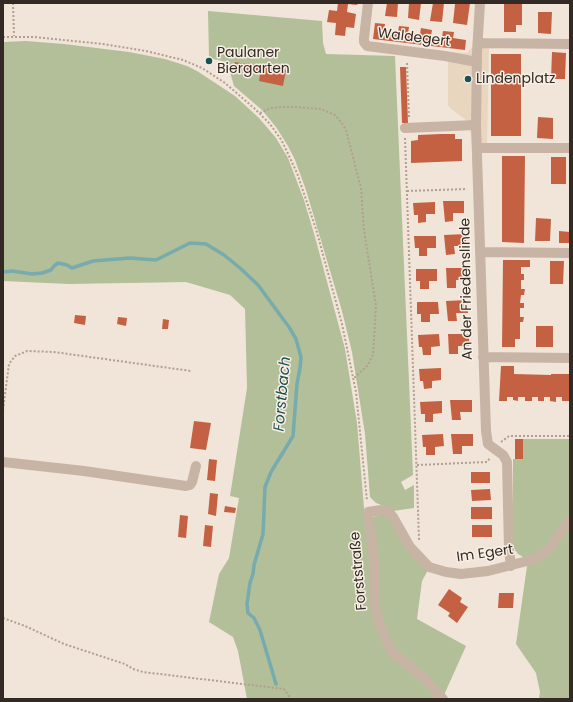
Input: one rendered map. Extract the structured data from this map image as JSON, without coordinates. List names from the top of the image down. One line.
{"streets":{"street":["Waldegert","An der Friedenslinde","Im Egert","Forststraße"]},"crossings":[["Waldegert","An der Friedenslinde"],["An der Friedenslinde","Im Egert"],["Im Egert","Forststraße"]],"water":["Forstbach"],"places":["Paulaner Biergarten","Lindenplatz"]}
